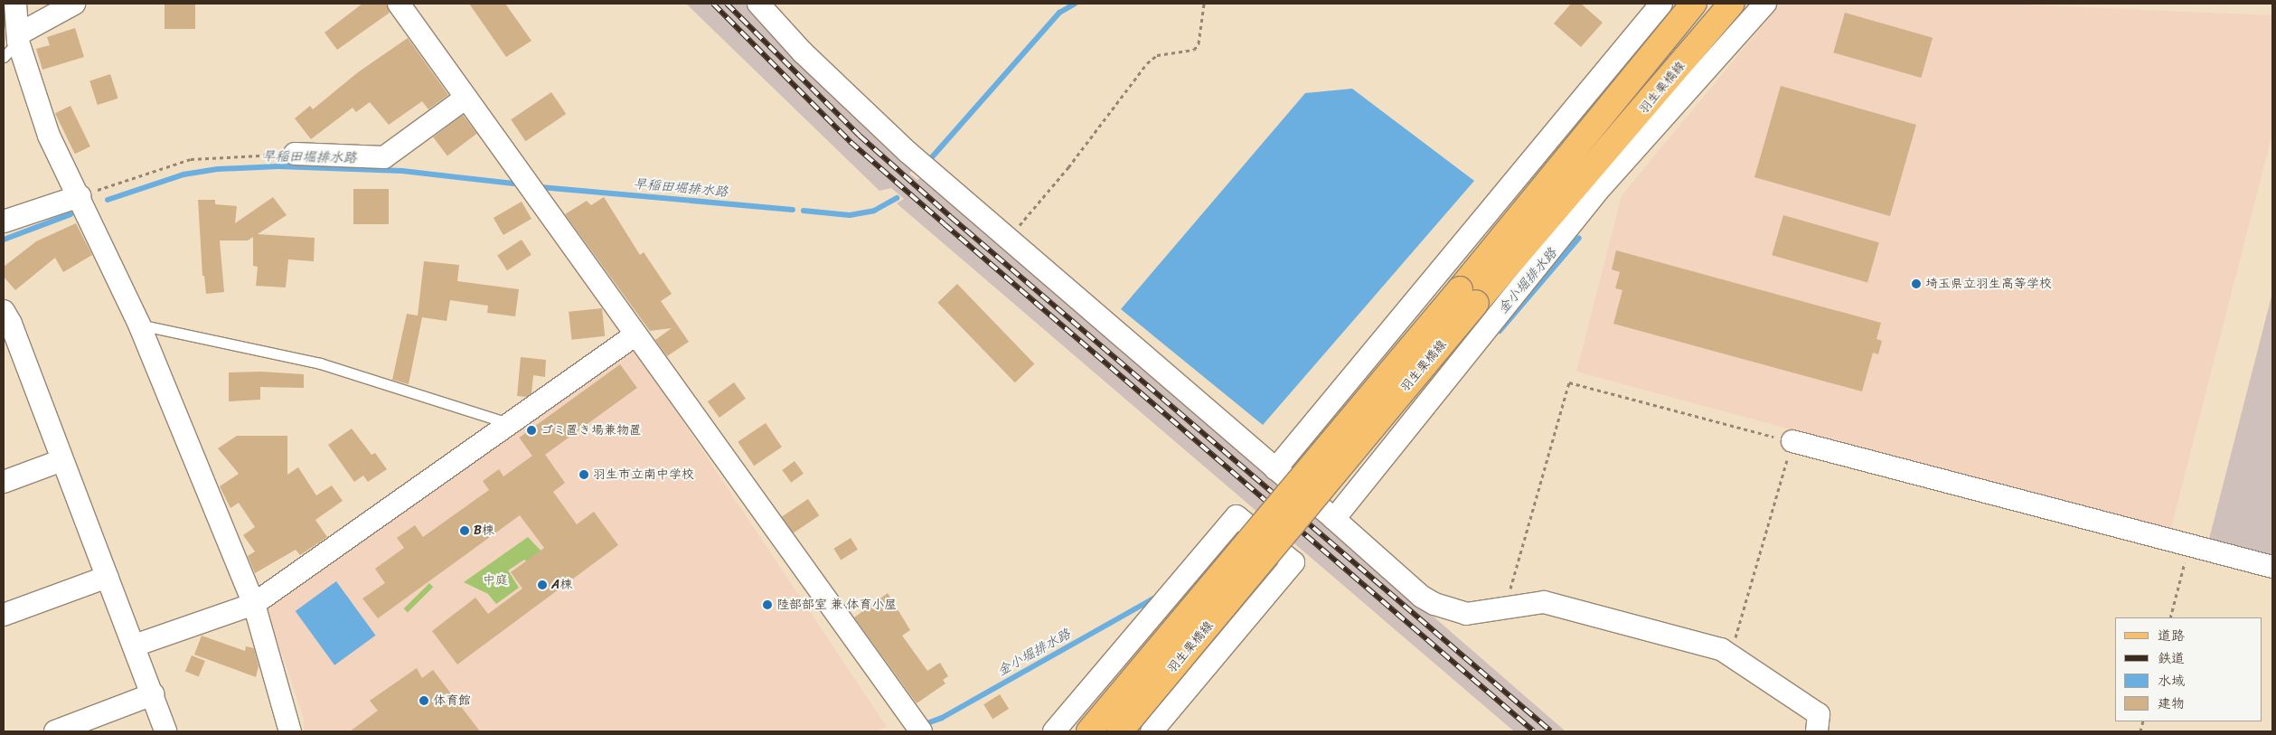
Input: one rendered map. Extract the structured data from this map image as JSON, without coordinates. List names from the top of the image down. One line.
{"streets":{"main road":["羽生栗橋線"]},"water":["早稲田堀排水路","金小堀排水路"],"parks":["中庭"],"places":["埼玉県立羽生高等学校","ゴミ置き場兼物置","羽生市立南中学校","B棟","A棟","陸部部室 兼 体育小屋","体育館"],"legend":["道路","鉄道","水域","建物"]}
